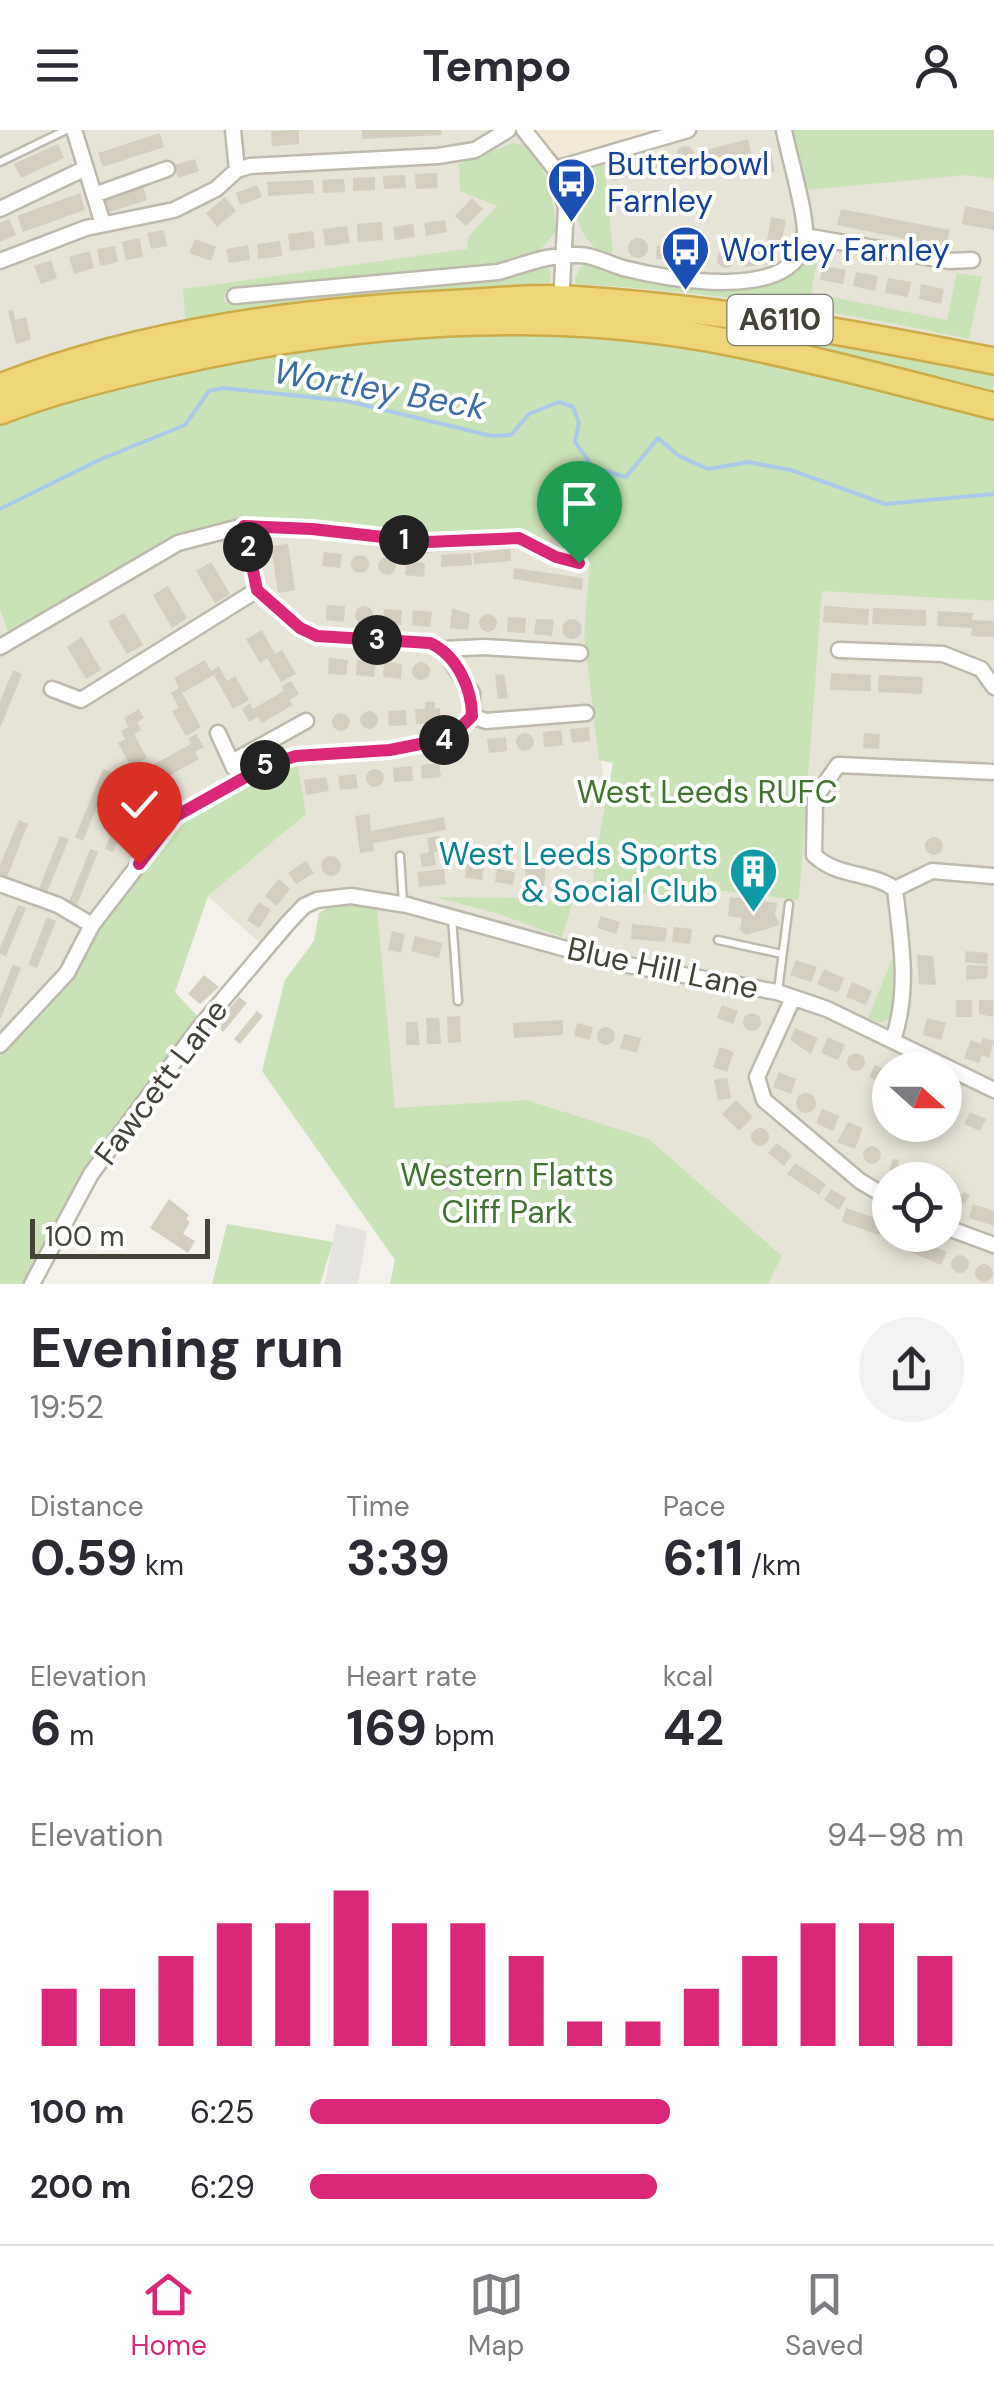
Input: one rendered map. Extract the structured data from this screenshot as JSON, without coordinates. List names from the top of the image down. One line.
{"streets":{"highway":["A6110"],"street":["Blue Hill Lane","Fawcett Lane"]},"crossings":[["Blue Hill Lane","Fawcett Lane"]],"water":["Wortley Beck"],"parks":["West Leeds RUFC","Western Flatts Cliff Park"],"places":{"bus stop":["Butterbowl Farnley","Wortley Farnley"],"building":["West Leeds Sports & Social Club"]},"scale_bar":"100 m","north":"right","page":{"header":"Tempo","pins":["1","2","3","4","5"],"scale":"100 m","heading":["Evening run","19:52"],"stats":[["Distance","0.59 km"],["Time","3:39"],["Pace","6:11 /km"],["Elevation","6 m"],["Heart rate","169 bpm"],["kcal","42"]],"chart":["Elevation","94–98 m"],"list":[{"name":"100 m","note":"6:25"},{"name":"200 m","note":"6:29"}],"tabs":["Home","Map","Saved"]}}
